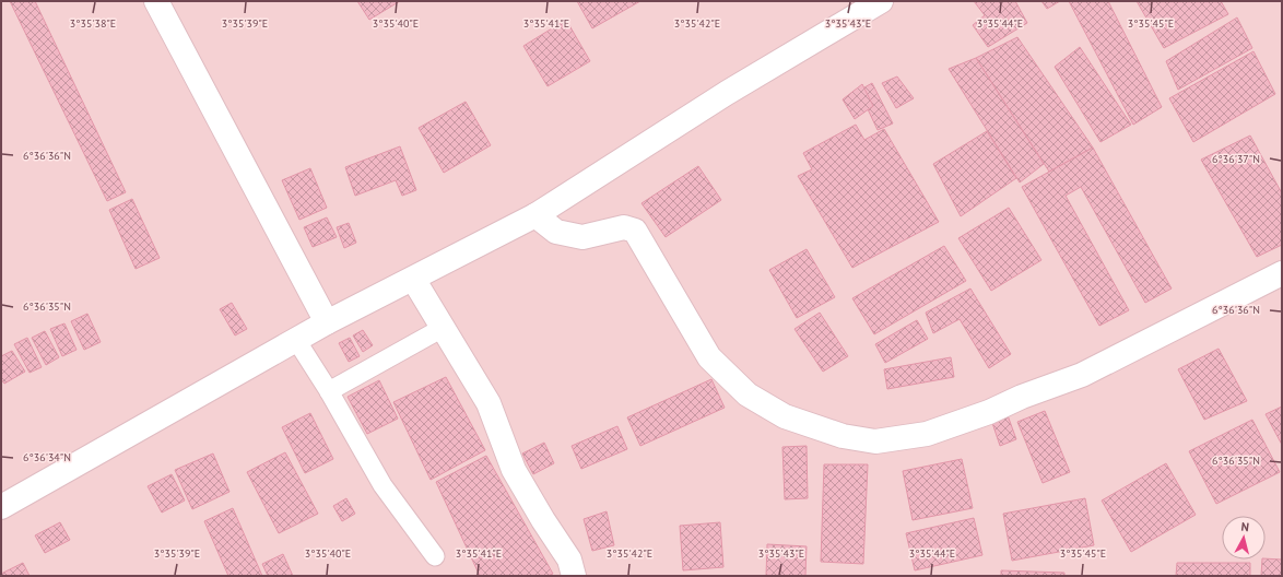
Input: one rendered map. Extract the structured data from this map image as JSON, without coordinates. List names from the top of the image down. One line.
{"north":"top","coordinates":["3°35'38\"E","3°35'39\"E","3°35'40\"E","3°35'41\"E","3°35'42\"E","3°35'43\"E","3°35'44\"E","3°35'45\"E","6°36'36\"N","6°36'37\"N","6°36'35\"N","6°36'34\"N"]}
